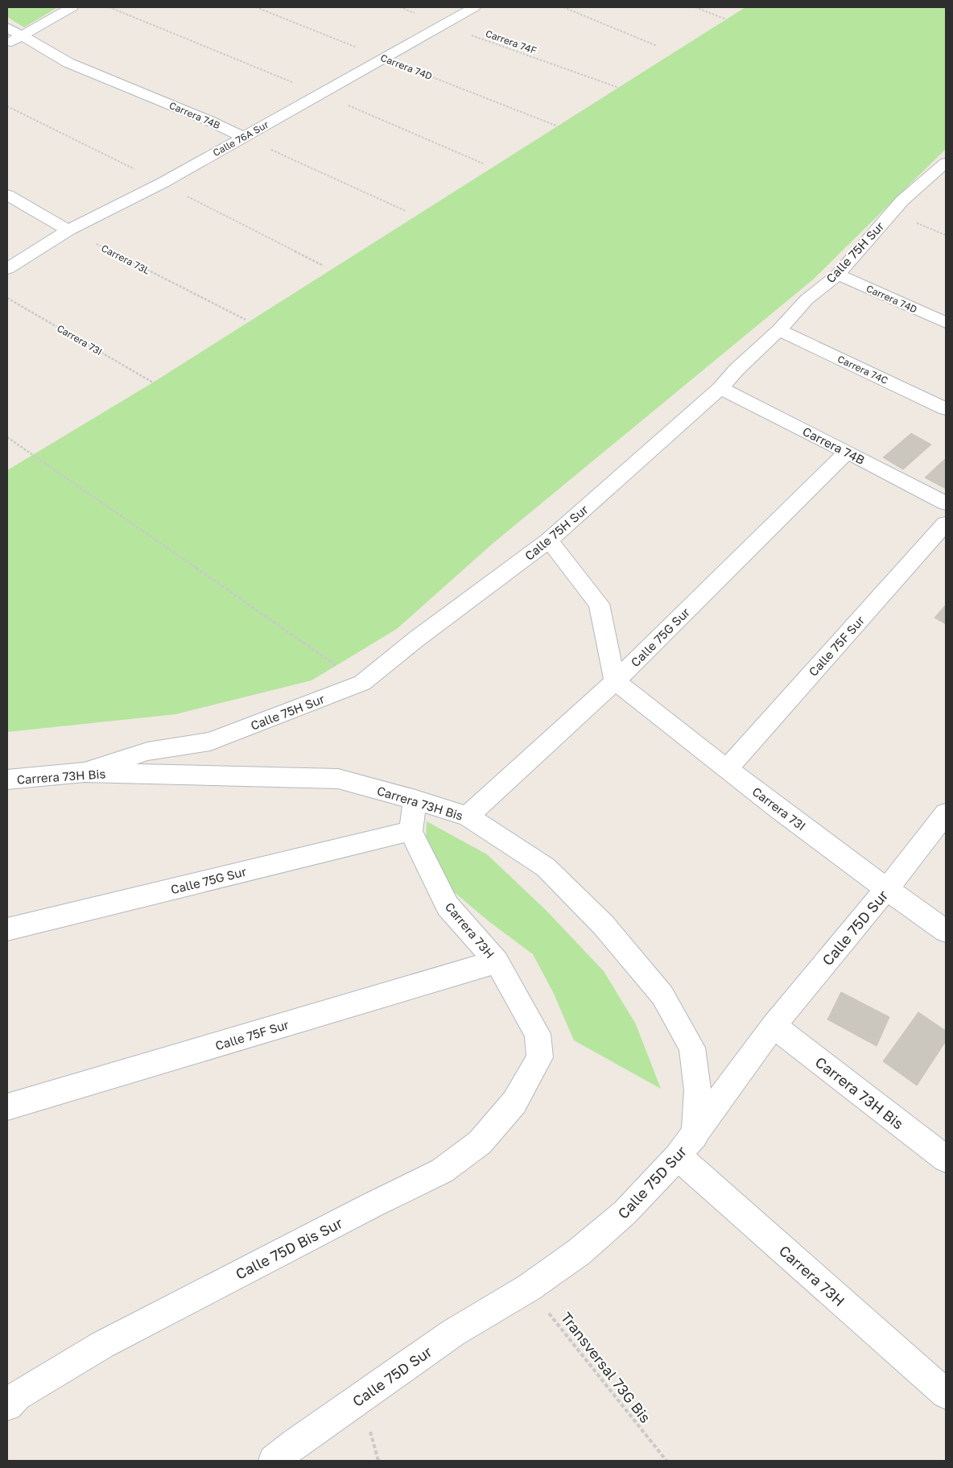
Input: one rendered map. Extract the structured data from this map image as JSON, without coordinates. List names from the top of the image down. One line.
{"streets":{"street":["Carrera 74D","Carrera 74B","Calle 76A Sur","Calle 75H Sur","Carrera 73I","Carrera 74C","Calle 75G Sur","Calle 75F Sur","Carrera 73H Bis","Calle 75D Sur","Carrera 73H","Calle 75D Bis Sur"],"path":["Carrera 74F","Carrera 73L","Transversal 73G Bis"]},"crossings":[["Carrera 74F","Calle 76A Sur"],["Carrera 74D","Calle 76A Sur"],["Carrera 74D","Calle 75H Sur"],["Carrera 74B","Calle 76A Sur"],["Carrera 74B","Calle 75H Sur"],["Carrera 74B","Calle 75G Sur"],["Calle 76A Sur","Carrera 73L"],["Calle 75H Sur","Carrera 74C"],["Calle 75H Sur","Carrera 73H Bis"],["Carrera 73I","Calle 75G Sur"],["Carrera 73I","Calle 75F Sur"],["Carrera 73I","Calle 75D Sur"],["Calle 75G Sur","Carrera 73H Bis"],["Calle 75G Sur","Carrera 73H"],["Calle 75F Sur","Carrera 73H"],["Carrera 73H Bis","Calle 75D Sur"],["Carrera 73H Bis","Carrera 73H"],["Calle 75D Sur","Carrera 73H"],["Calle 75D Sur","Transversal 73G Bis"],["Carrera 73H","Calle 75D Bis Sur"]]}
